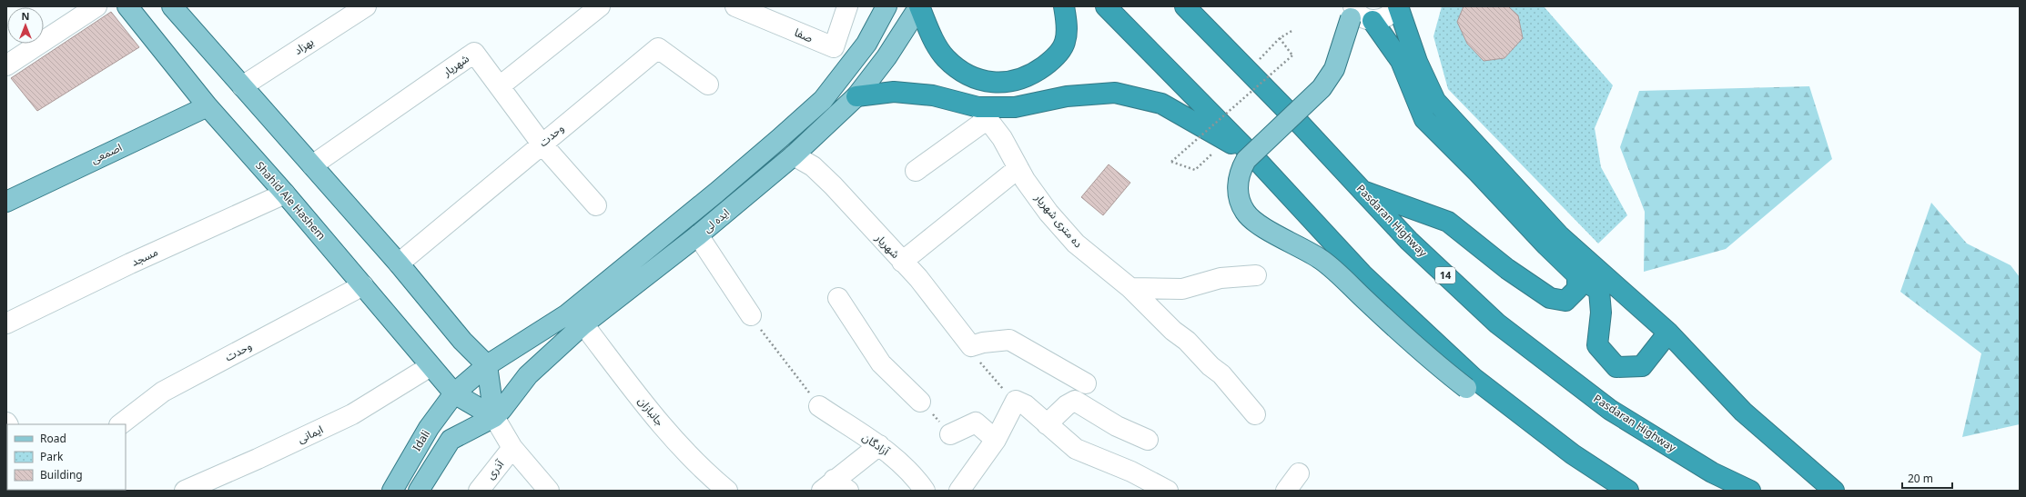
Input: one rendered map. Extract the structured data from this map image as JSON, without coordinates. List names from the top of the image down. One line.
{"streets":{"highway":["Pasdaran Highway","14"],"main road":["اصمعی","Shahid Ale Hashem","ایده لی","Idali"],"street":["صفا","بهزاد","شهریار","وحدت","ده متری شهریار","مسجد","جانبازان","ایمانی","آزادگان","آذری"]},"crossings":[["شهریار","وحدت"],["شهریار","ایده لی"],["وحدت","Shahid Ale Hashem"],["اصمعی","Shahid Ale Hashem"],["Shahid Ale Hashem","ایده لی"],["Shahid Ale Hashem","مسجد"],["Shahid Ale Hashem","ایمانی"],["Shahid Ale Hashem","Idali"],["ایده لی","جانبازان"],["ایده لی","Idali"]],"legend":["Road","Park","Building"],"scale_bar":"20 m","north":"top"}
